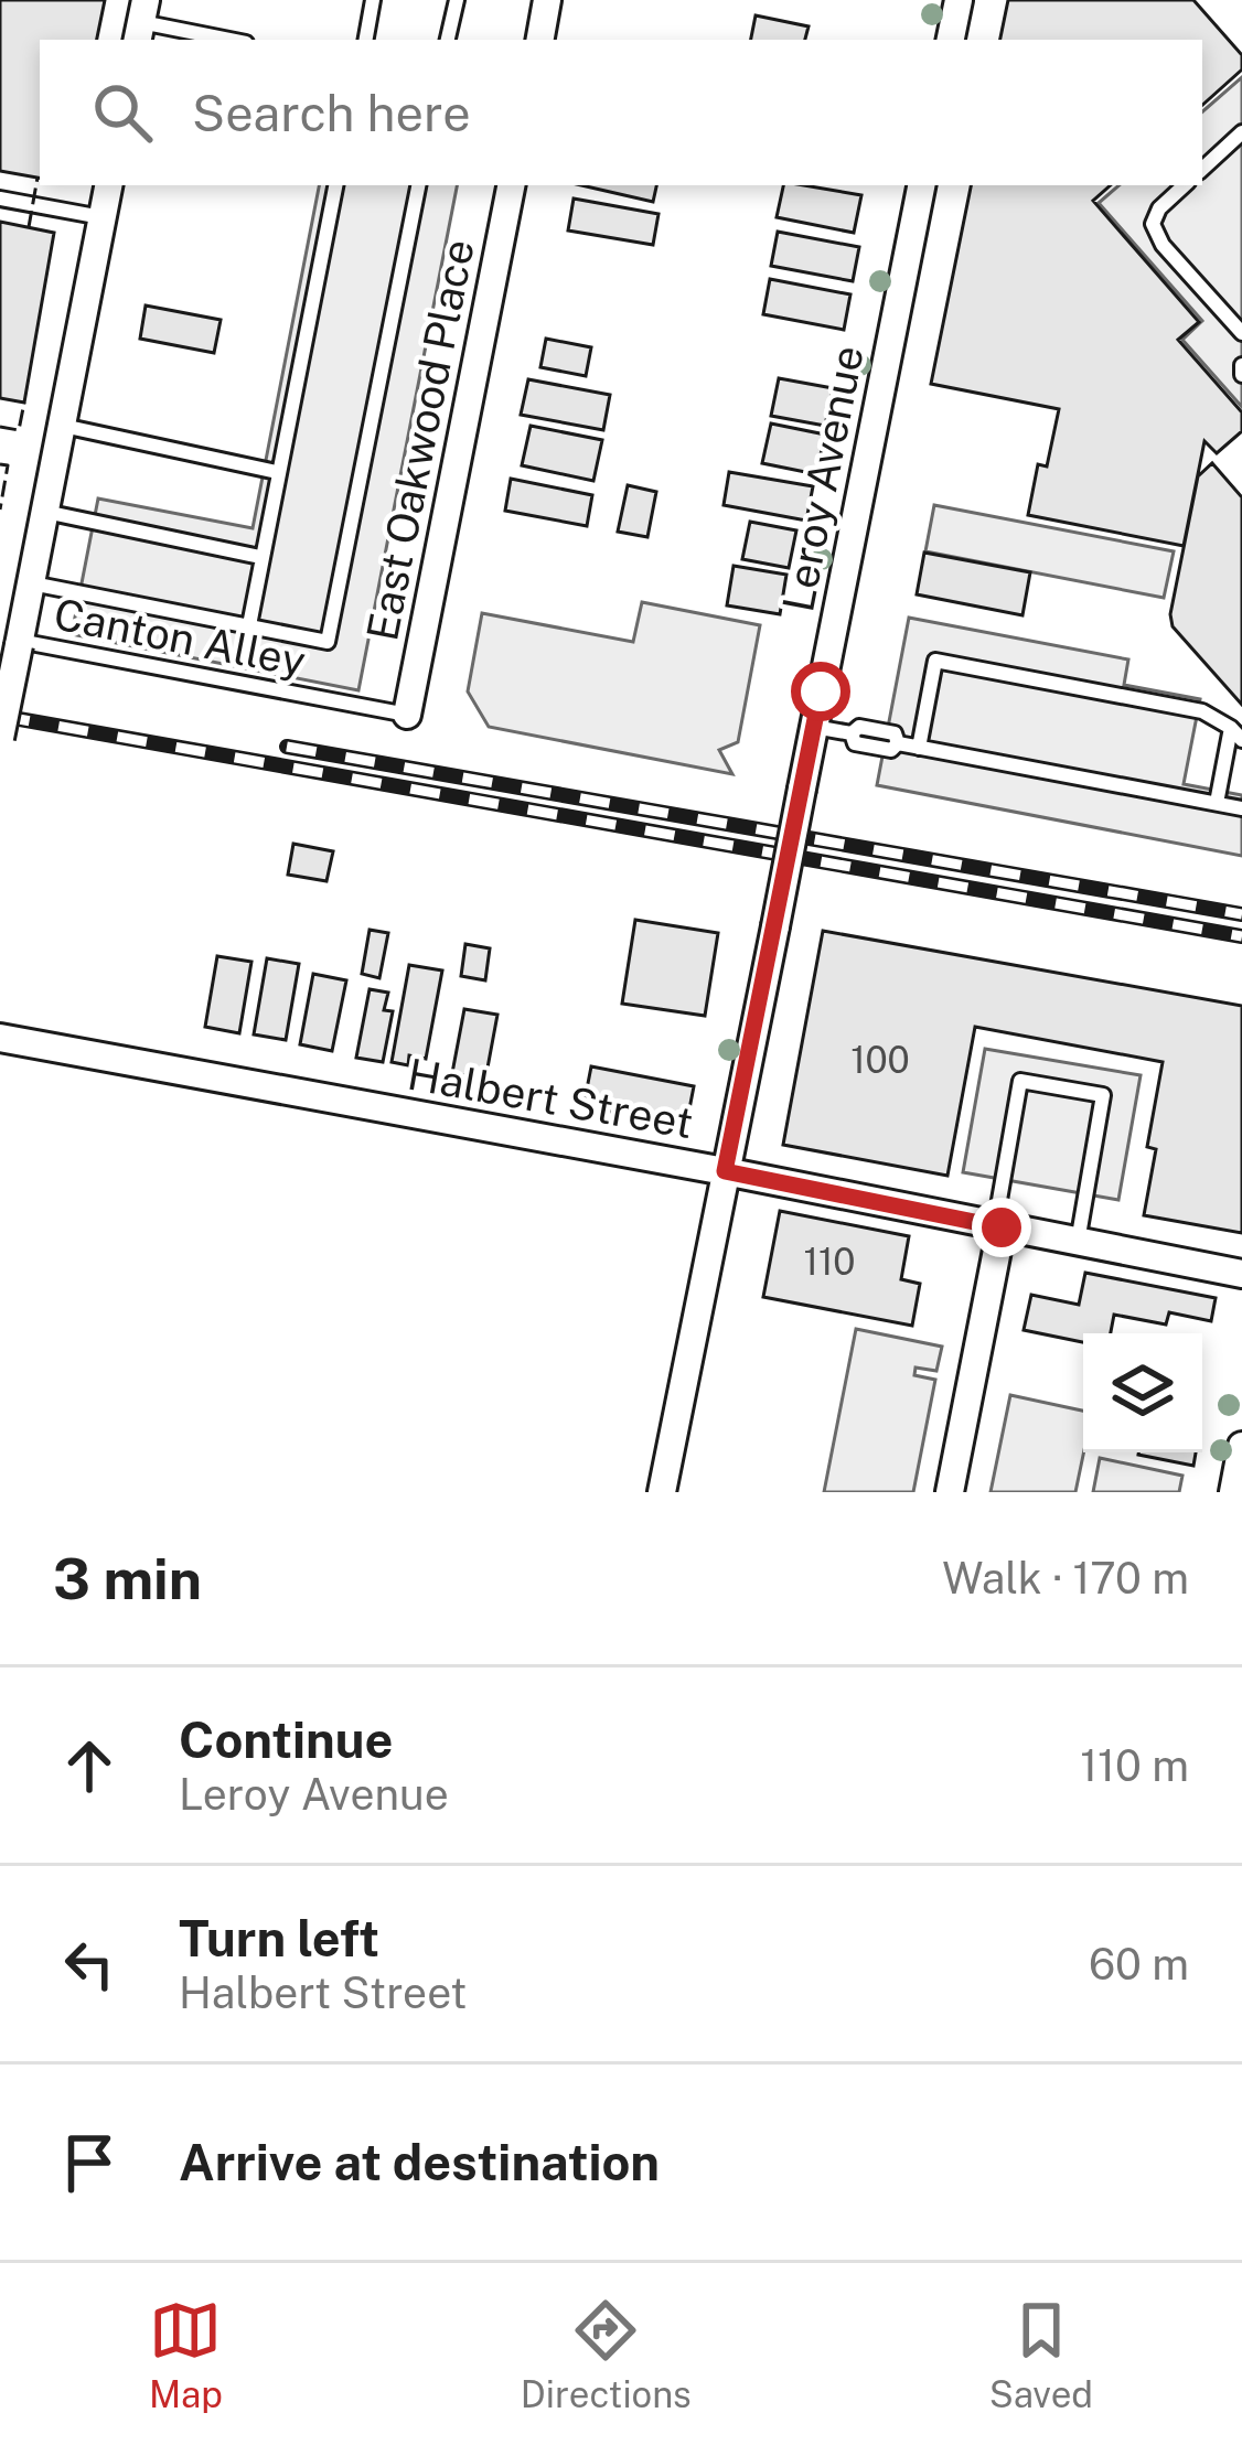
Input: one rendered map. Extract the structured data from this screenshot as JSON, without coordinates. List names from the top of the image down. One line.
{"streets":{"street":["East Oakwood Place","Leroy Avenue","Halbert Street"],"lane":["Canton Alley"]},"crossings":[["East Oakwood Place","Canton Alley"],["Leroy Avenue","Halbert Street"]],"house_numbers":["100","110"],"page":{"search":"Search here","heading":["3 min","Walk · 170 m"],"list":[["Continue","Leroy Avenue","110 m"],["Turn left","Halbert Street","60 m"],"Arrive at destination"],"nav":["Map","Directions","Saved"]}}
